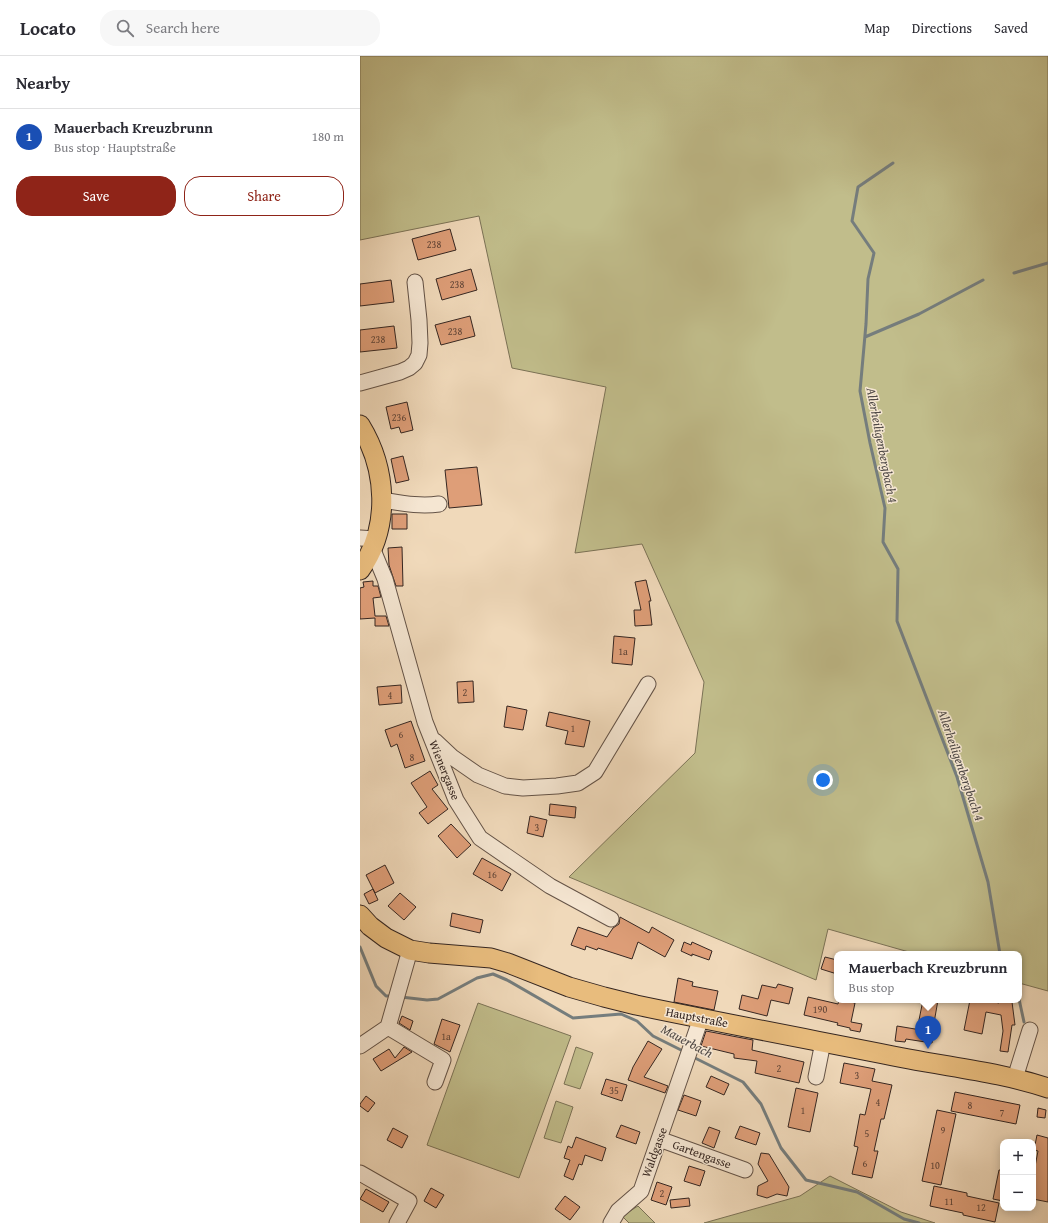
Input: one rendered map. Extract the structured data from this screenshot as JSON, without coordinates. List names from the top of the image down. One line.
{"streets":{"main road":["Hauptstraße"],"street":["Wienergasse","Waldgasse","Gartengasse"]},"crossings":[["Hauptstraße","Waldgasse"],["Waldgasse","Gartengasse"]],"water":["Allerheiligenbergbach 4","Mauerbach"],"house_numbers":["238","238","238","238","236","1a","2","4","1","6","8","3","16","190","1a","2","3","35","4","8","1","7","9","5","6","10","2","11","12"],"page":{"header":"Locato","search":"Search here","nav":["Map","Directions","Saved"],"heading":"Nearby","list":[{"mark":"1","name":"Mauerbach Kreuzbrunn","note":"Bus stop · Hauptstraße","value":"180 m"}],"buttons":["Save","Share"],"popup":["Mauerbach Kreuzbrunn","Bus stop"],"pins":"1","map_buttons":["+","−"]}}
